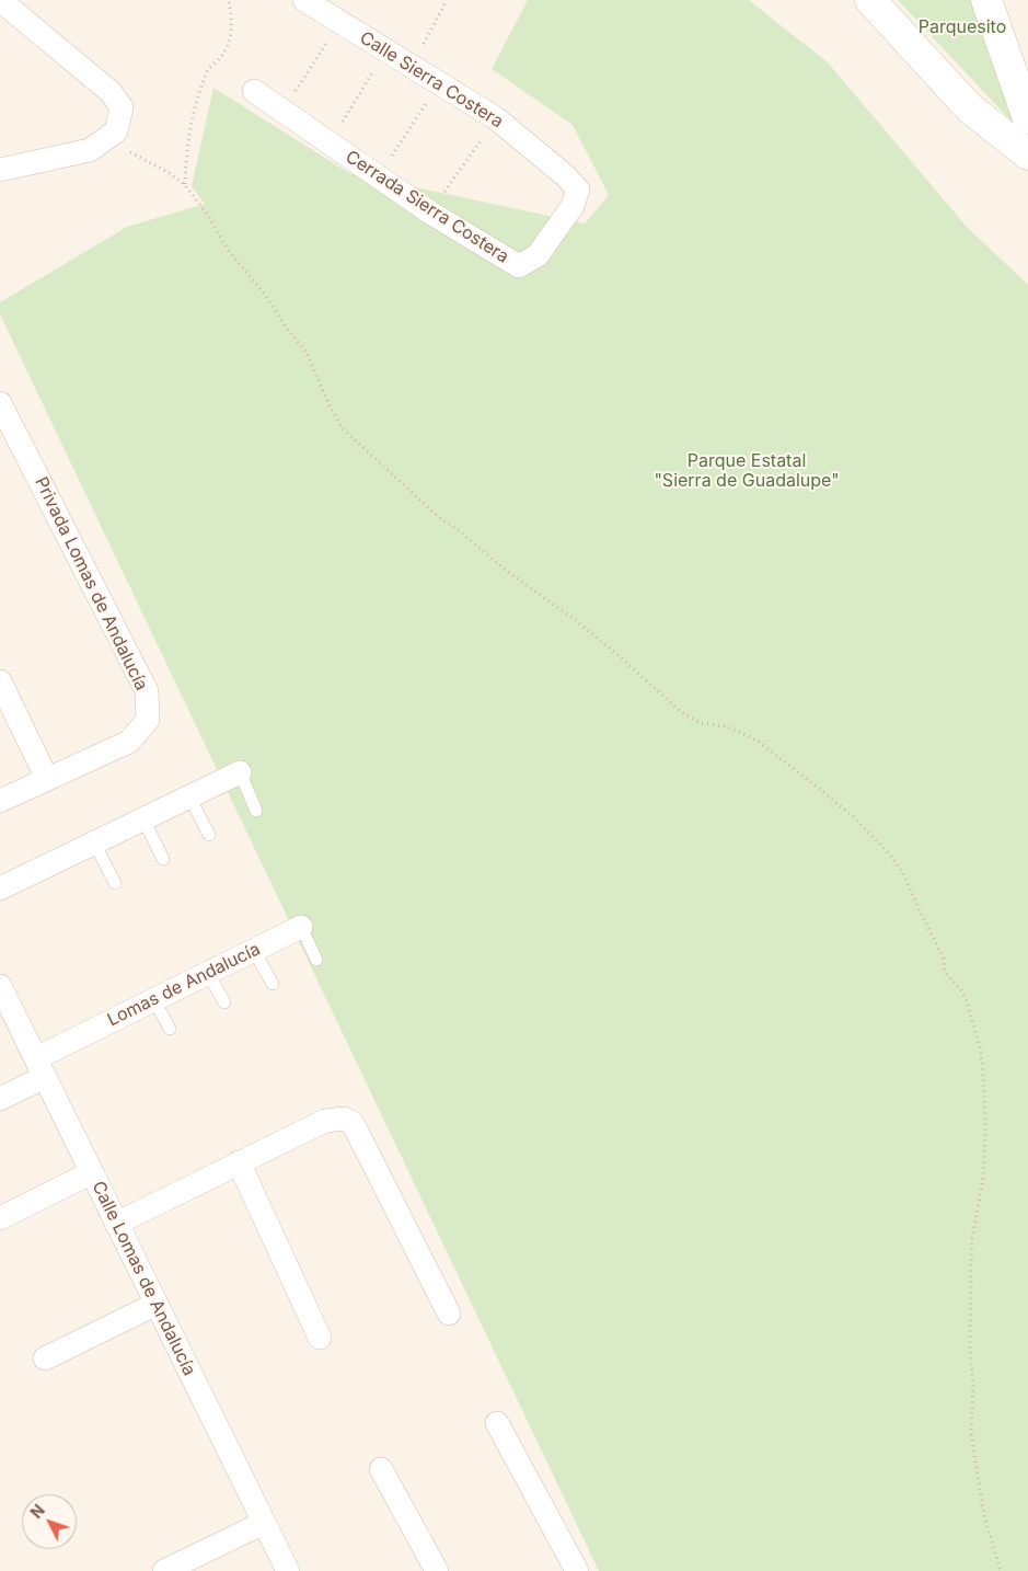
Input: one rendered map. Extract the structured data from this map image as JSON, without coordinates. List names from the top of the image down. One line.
{"streets":{"street":["Calle Sierra Costera","Cerrada Sierra Costera","Privada Lomas de Andalucía","Lomas de Andalucía","Calle Lomas de Andalucía"]},"crossings":[["Calle Sierra Costera","Cerrada Sierra Costera"],["Lomas de Andalucía","Calle Lomas de Andalucía"]],"parks":["Parquesito","Parque Estatal \"Sierra de Guadalupe\""],"north":"top left"}
